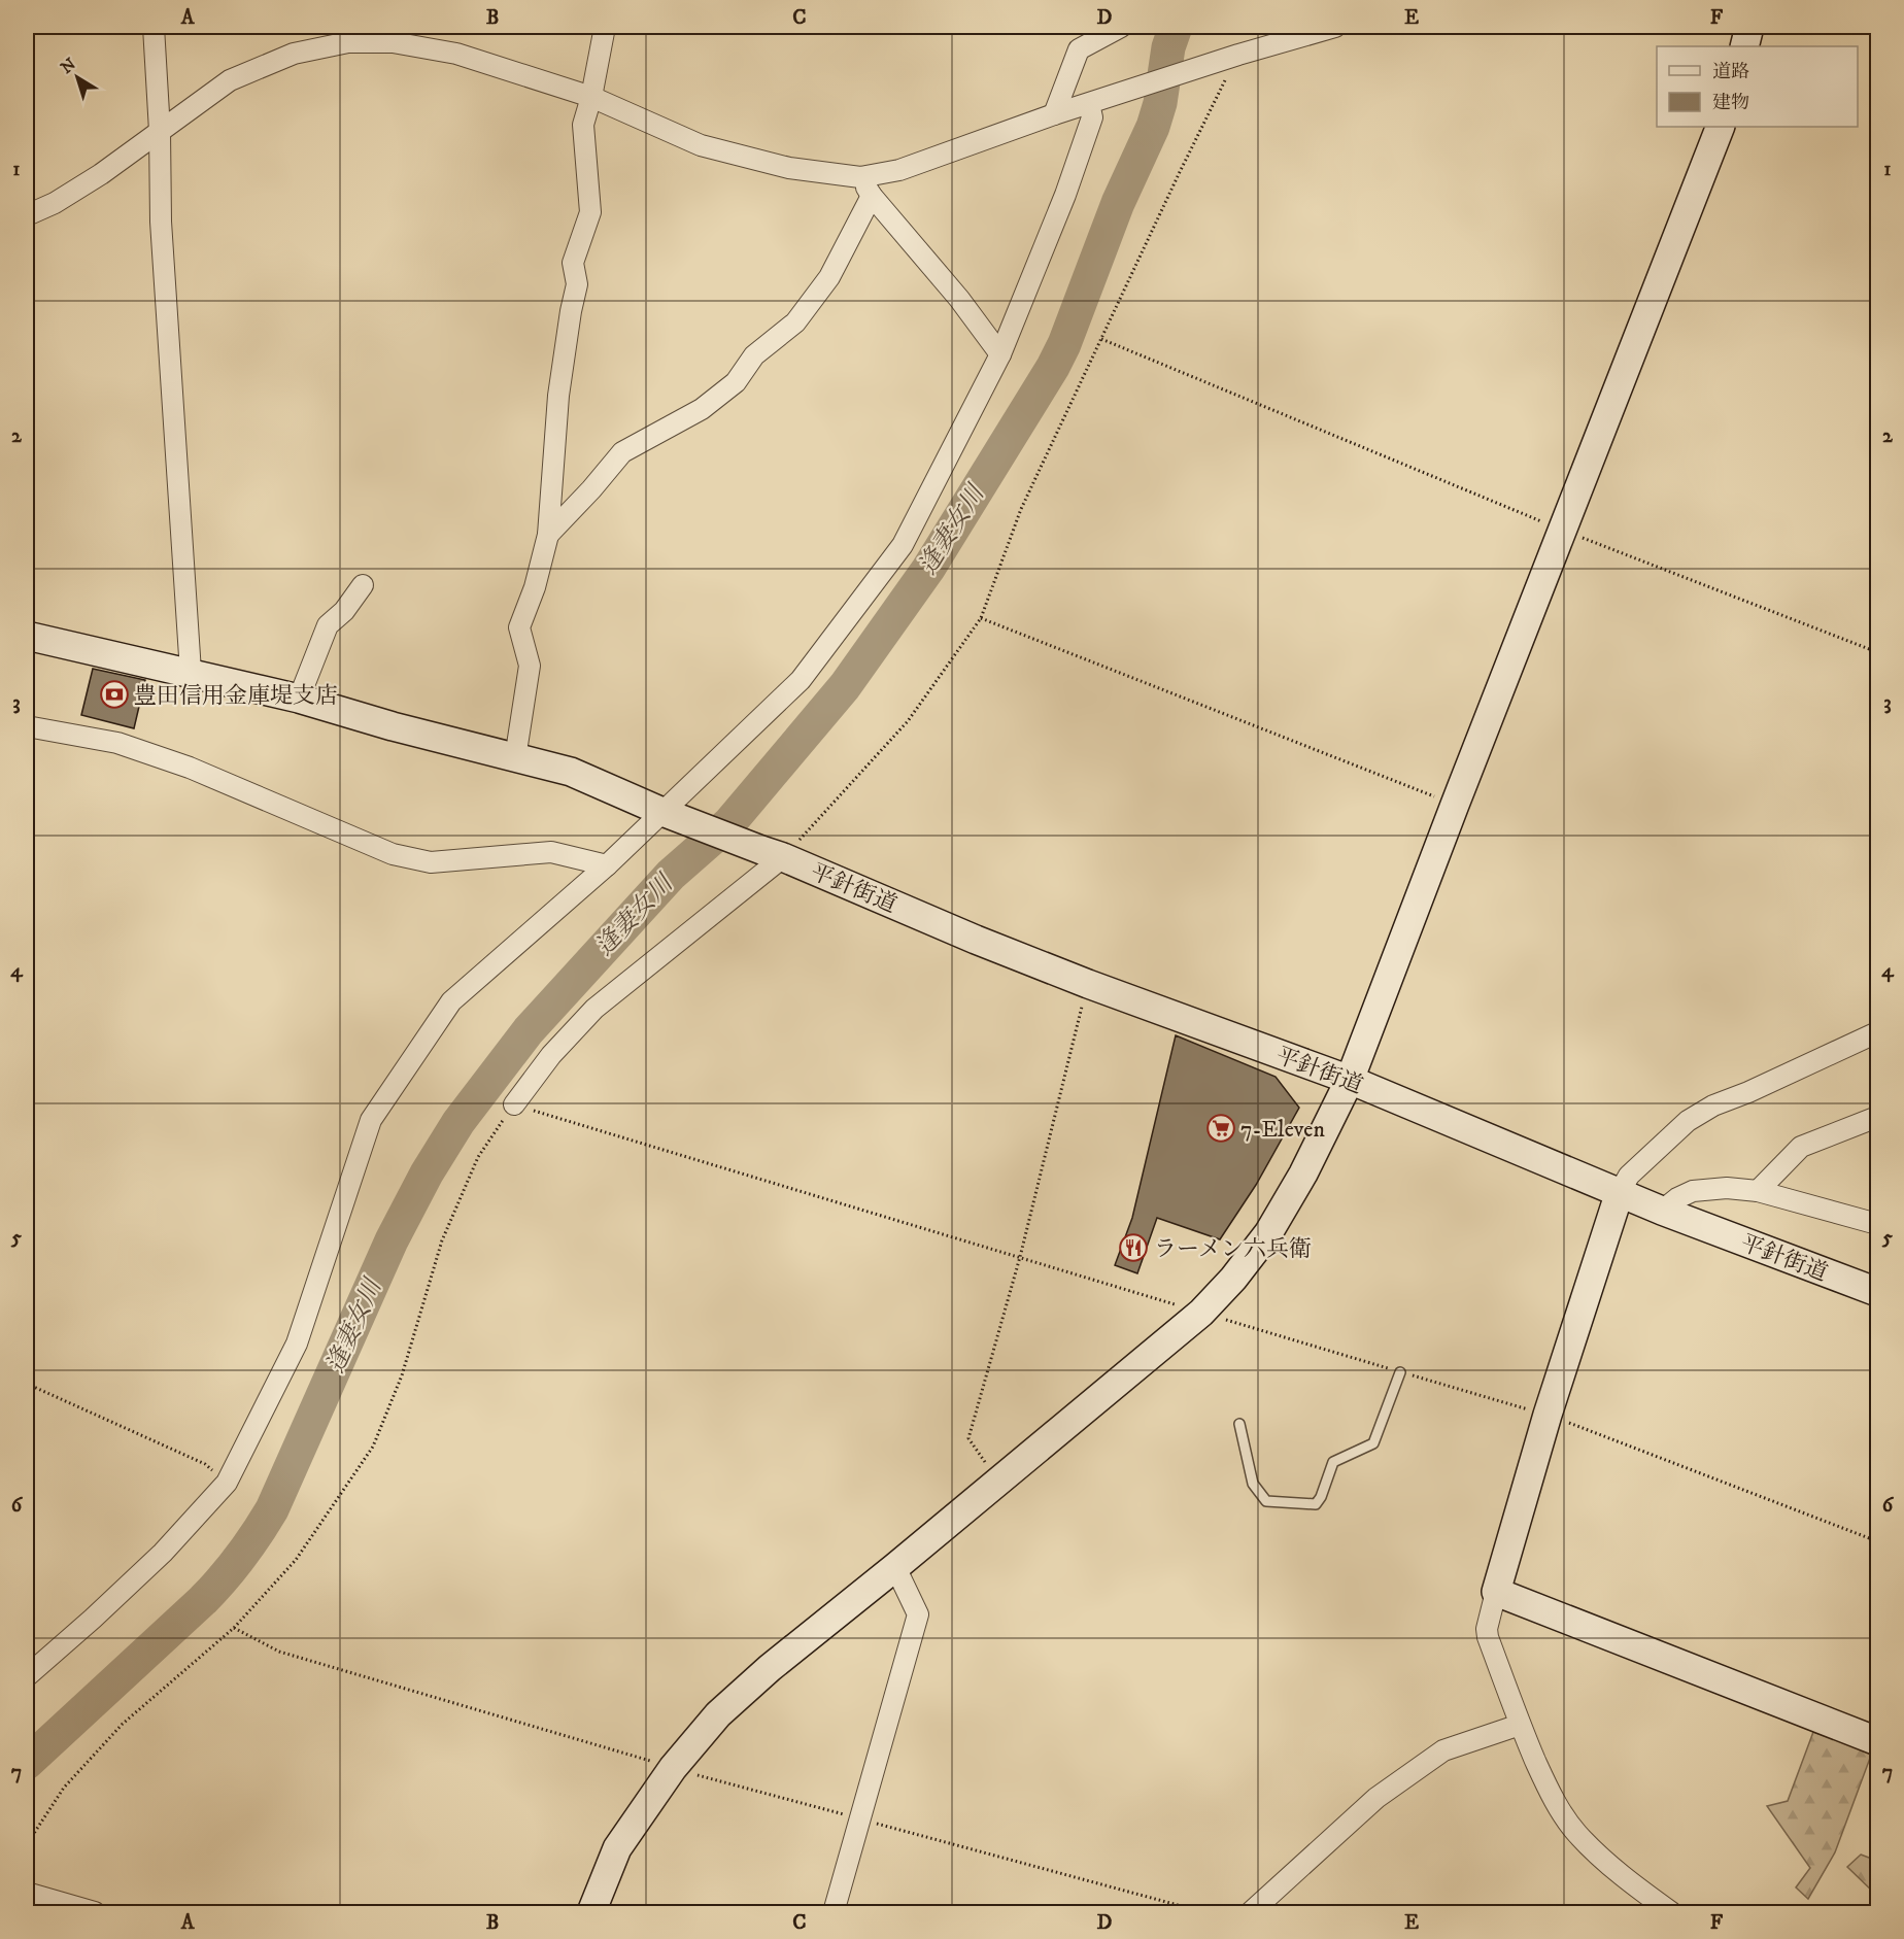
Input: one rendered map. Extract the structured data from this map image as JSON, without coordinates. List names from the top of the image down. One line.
{"streets":{"street":["平針街道"]},"water":["逢妻女川"],"places":{"bank":["豊田信用金庫堤支店"],"supermarket":["7-Eleven"],"restaurant":["ラーメン六兵衛"]},"legend":["道路","建物"],"north":"top left","grid":{"columns":["A","B","C","D","E","F"],"rows":["1","2","3","4","5","6","7"]}}
